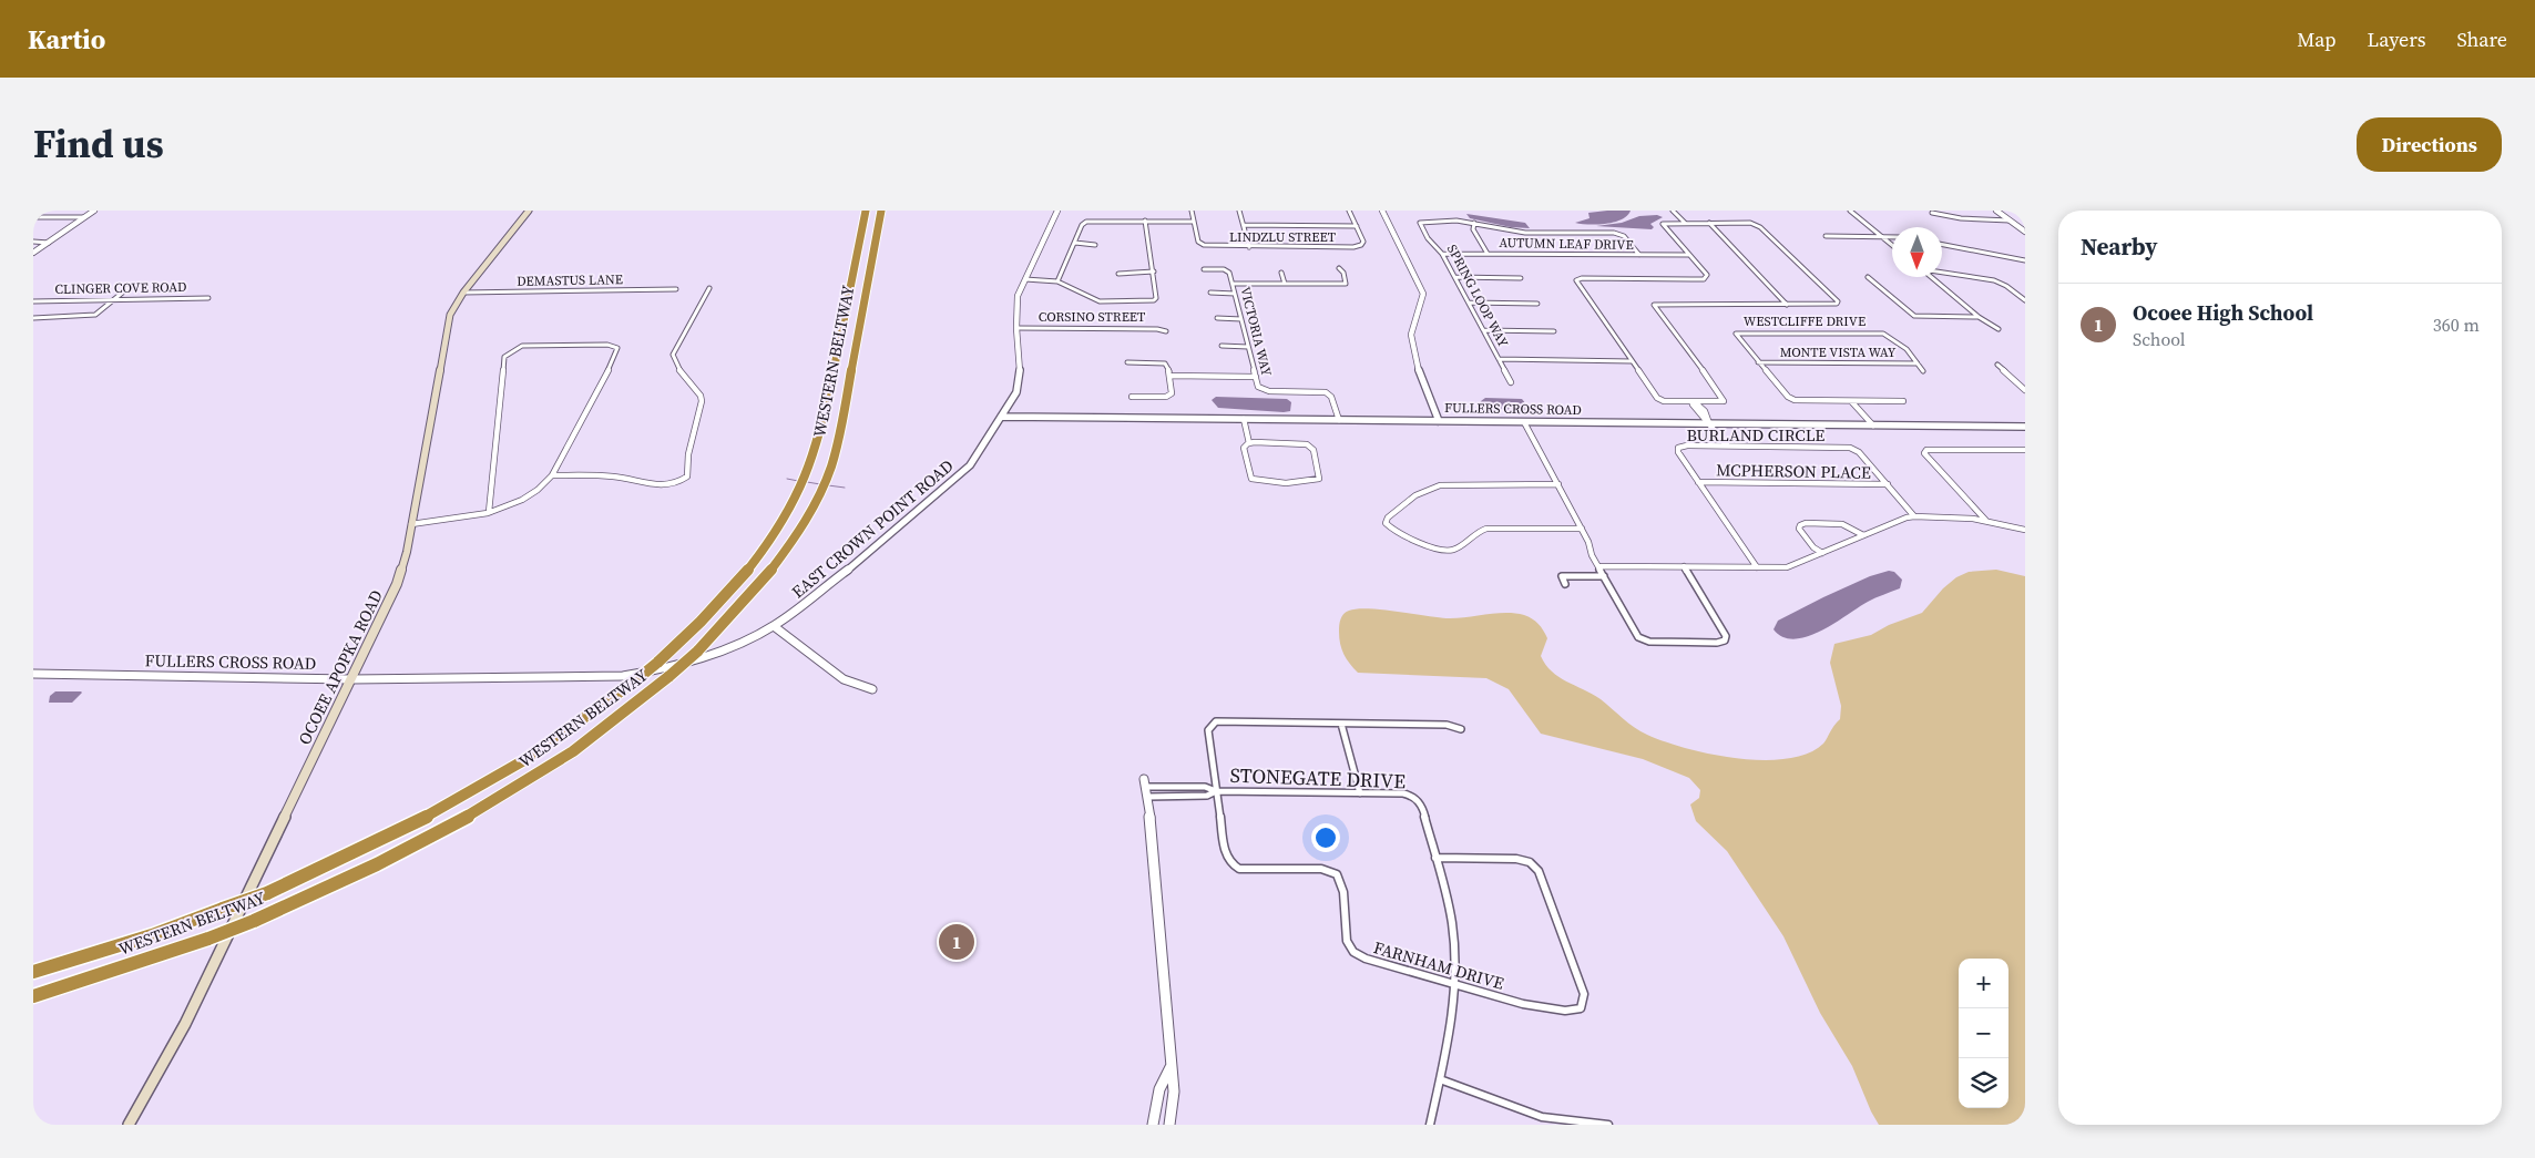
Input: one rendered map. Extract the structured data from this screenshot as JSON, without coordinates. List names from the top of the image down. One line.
{"streets":{"highway":["WESTERN BELTWAY"],"main road":["OCOEE APOPKA ROAD"],"street":["LINDZLU STREET","AUTUMN LEAF DRIVE","DEMASTUS LANE","CLINGER COVE ROAD","SPRING LOOP WAY","CORSINO STREET","WESTCLIFFE DRIVE","VICTORIA WAY","MONTE VISTA WAY","FULLERS CROSS ROAD","BURLAND CIRCLE","MCPHERSON PLACE","EAST CROWN POINT ROAD","STONEGATE DRIVE","FARNHAM DRIVE"]},"crossings":[["AUTUMN LEAF DRIVE","SPRING LOOP WAY"],["DEMASTUS LANE","OCOEE APOPKA ROAD"],["CORSINO STREET","EAST CROWN POINT ROAD"],["WESTCLIFFE DRIVE","MONTE VISTA WAY"],["VICTORIA WAY","FULLERS CROSS ROAD"],["WESTERN BELTWAY","FULLERS CROSS ROAD"],["WESTERN BELTWAY","EAST CROWN POINT ROAD"],["FULLERS CROSS ROAD","EAST CROWN POINT ROAD"],["FULLERS CROSS ROAD","OCOEE APOPKA ROAD"],["BURLAND CIRCLE","MCPHERSON PLACE"],["STONEGATE DRIVE","FARNHAM DRIVE"]],"north":"bottom","page":{"header":"Kartio","nav":["Map","Layers","Share"],"title":"Find us","buttons":"Directions","heading":"Nearby","list":[{"mark":"1","name":"Ocoee High School","note":"School","value":"360 m"}],"pins":"1","map_buttons":["+","−"]}}
